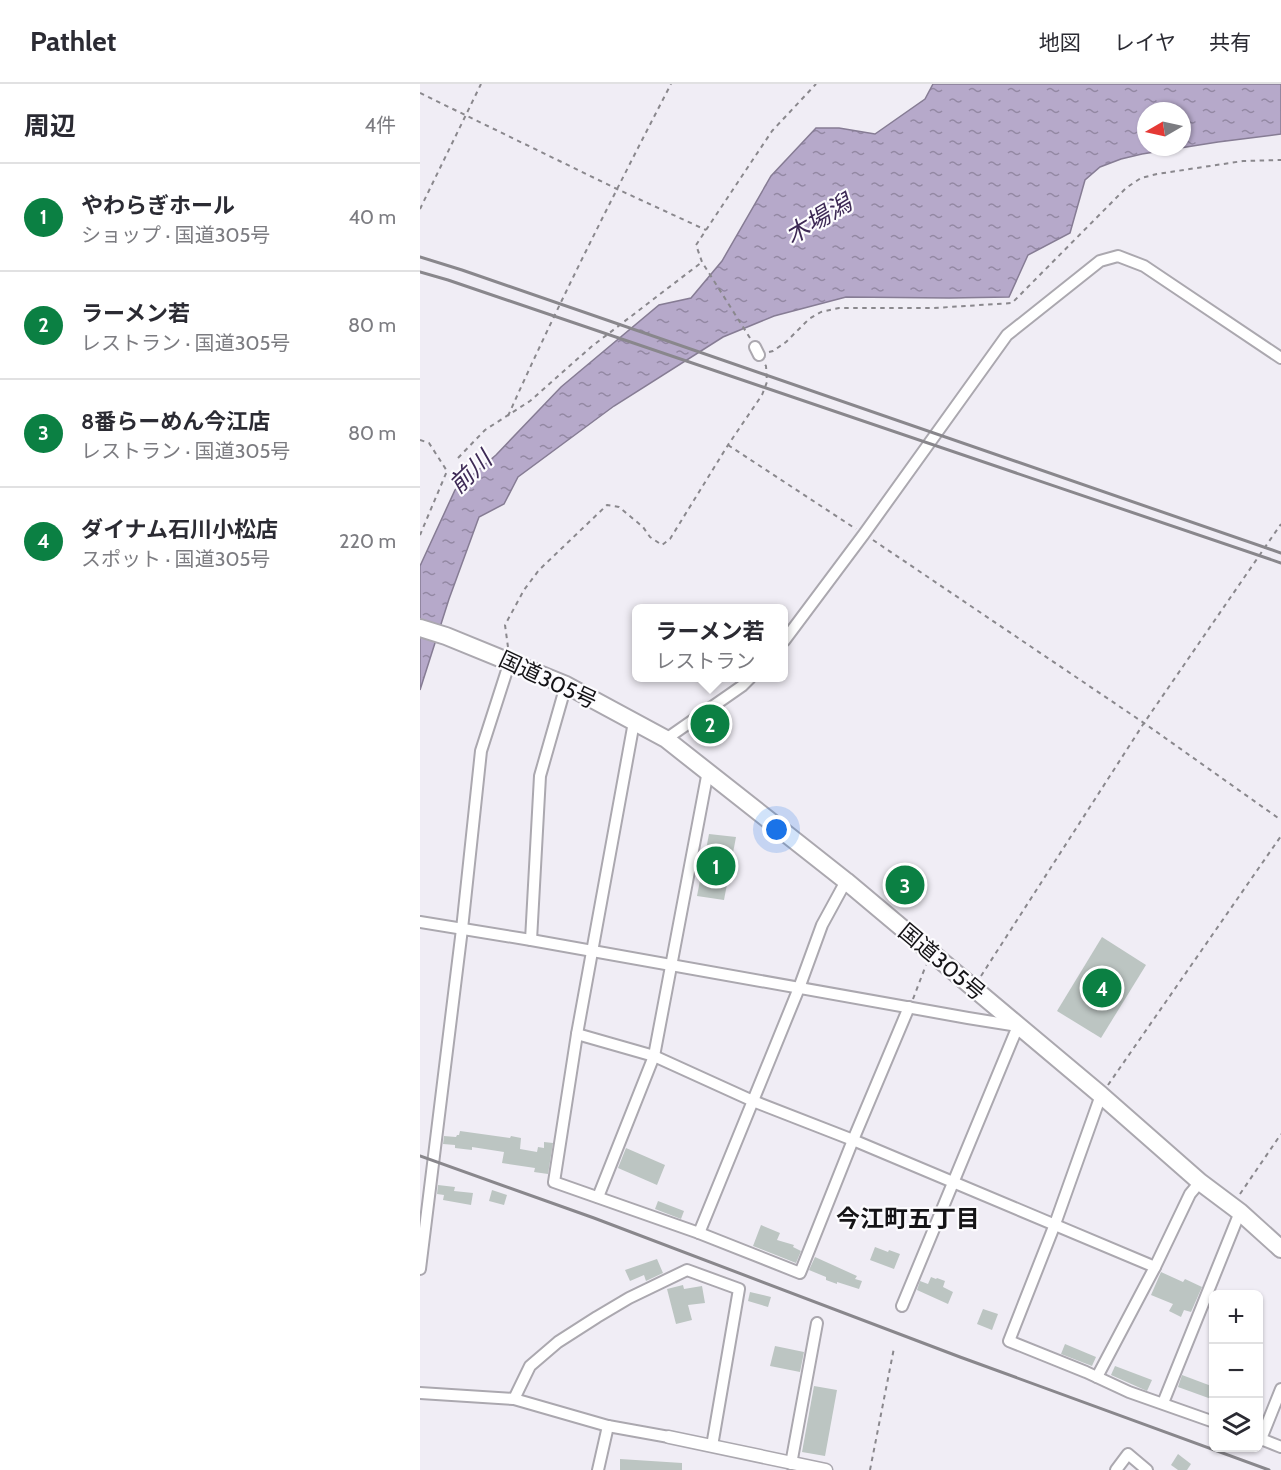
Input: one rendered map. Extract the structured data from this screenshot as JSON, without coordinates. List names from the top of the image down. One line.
{"streets":{"highway":["国道305号"]},"districts":["今江町五丁目"],"water":["木場潟","前川"],"north":"left","page":{"header":"Pathlet","nav":["地図","レイヤ","共有"],"heading":["周辺","4件"],"list":[{"mark":"1","name":"やわらぎホール","note":"ショップ · 国道305号","value":"40 m"},{"mark":"2","name":"ラーメン若","note":"レストラン · 国道305号","value":"80 m"},{"mark":"3","name":"8番らーめん今江店","note":"レストラン · 国道305号","value":"80 m"},{"mark":"4","name":"ダイナム石川小松店","note":"スポット · 国道305号","value":"220 m"}],"popup":["ラーメン若","レストラン"],"pins":["2","1","3","4"],"map_buttons":["+","−"]}}
